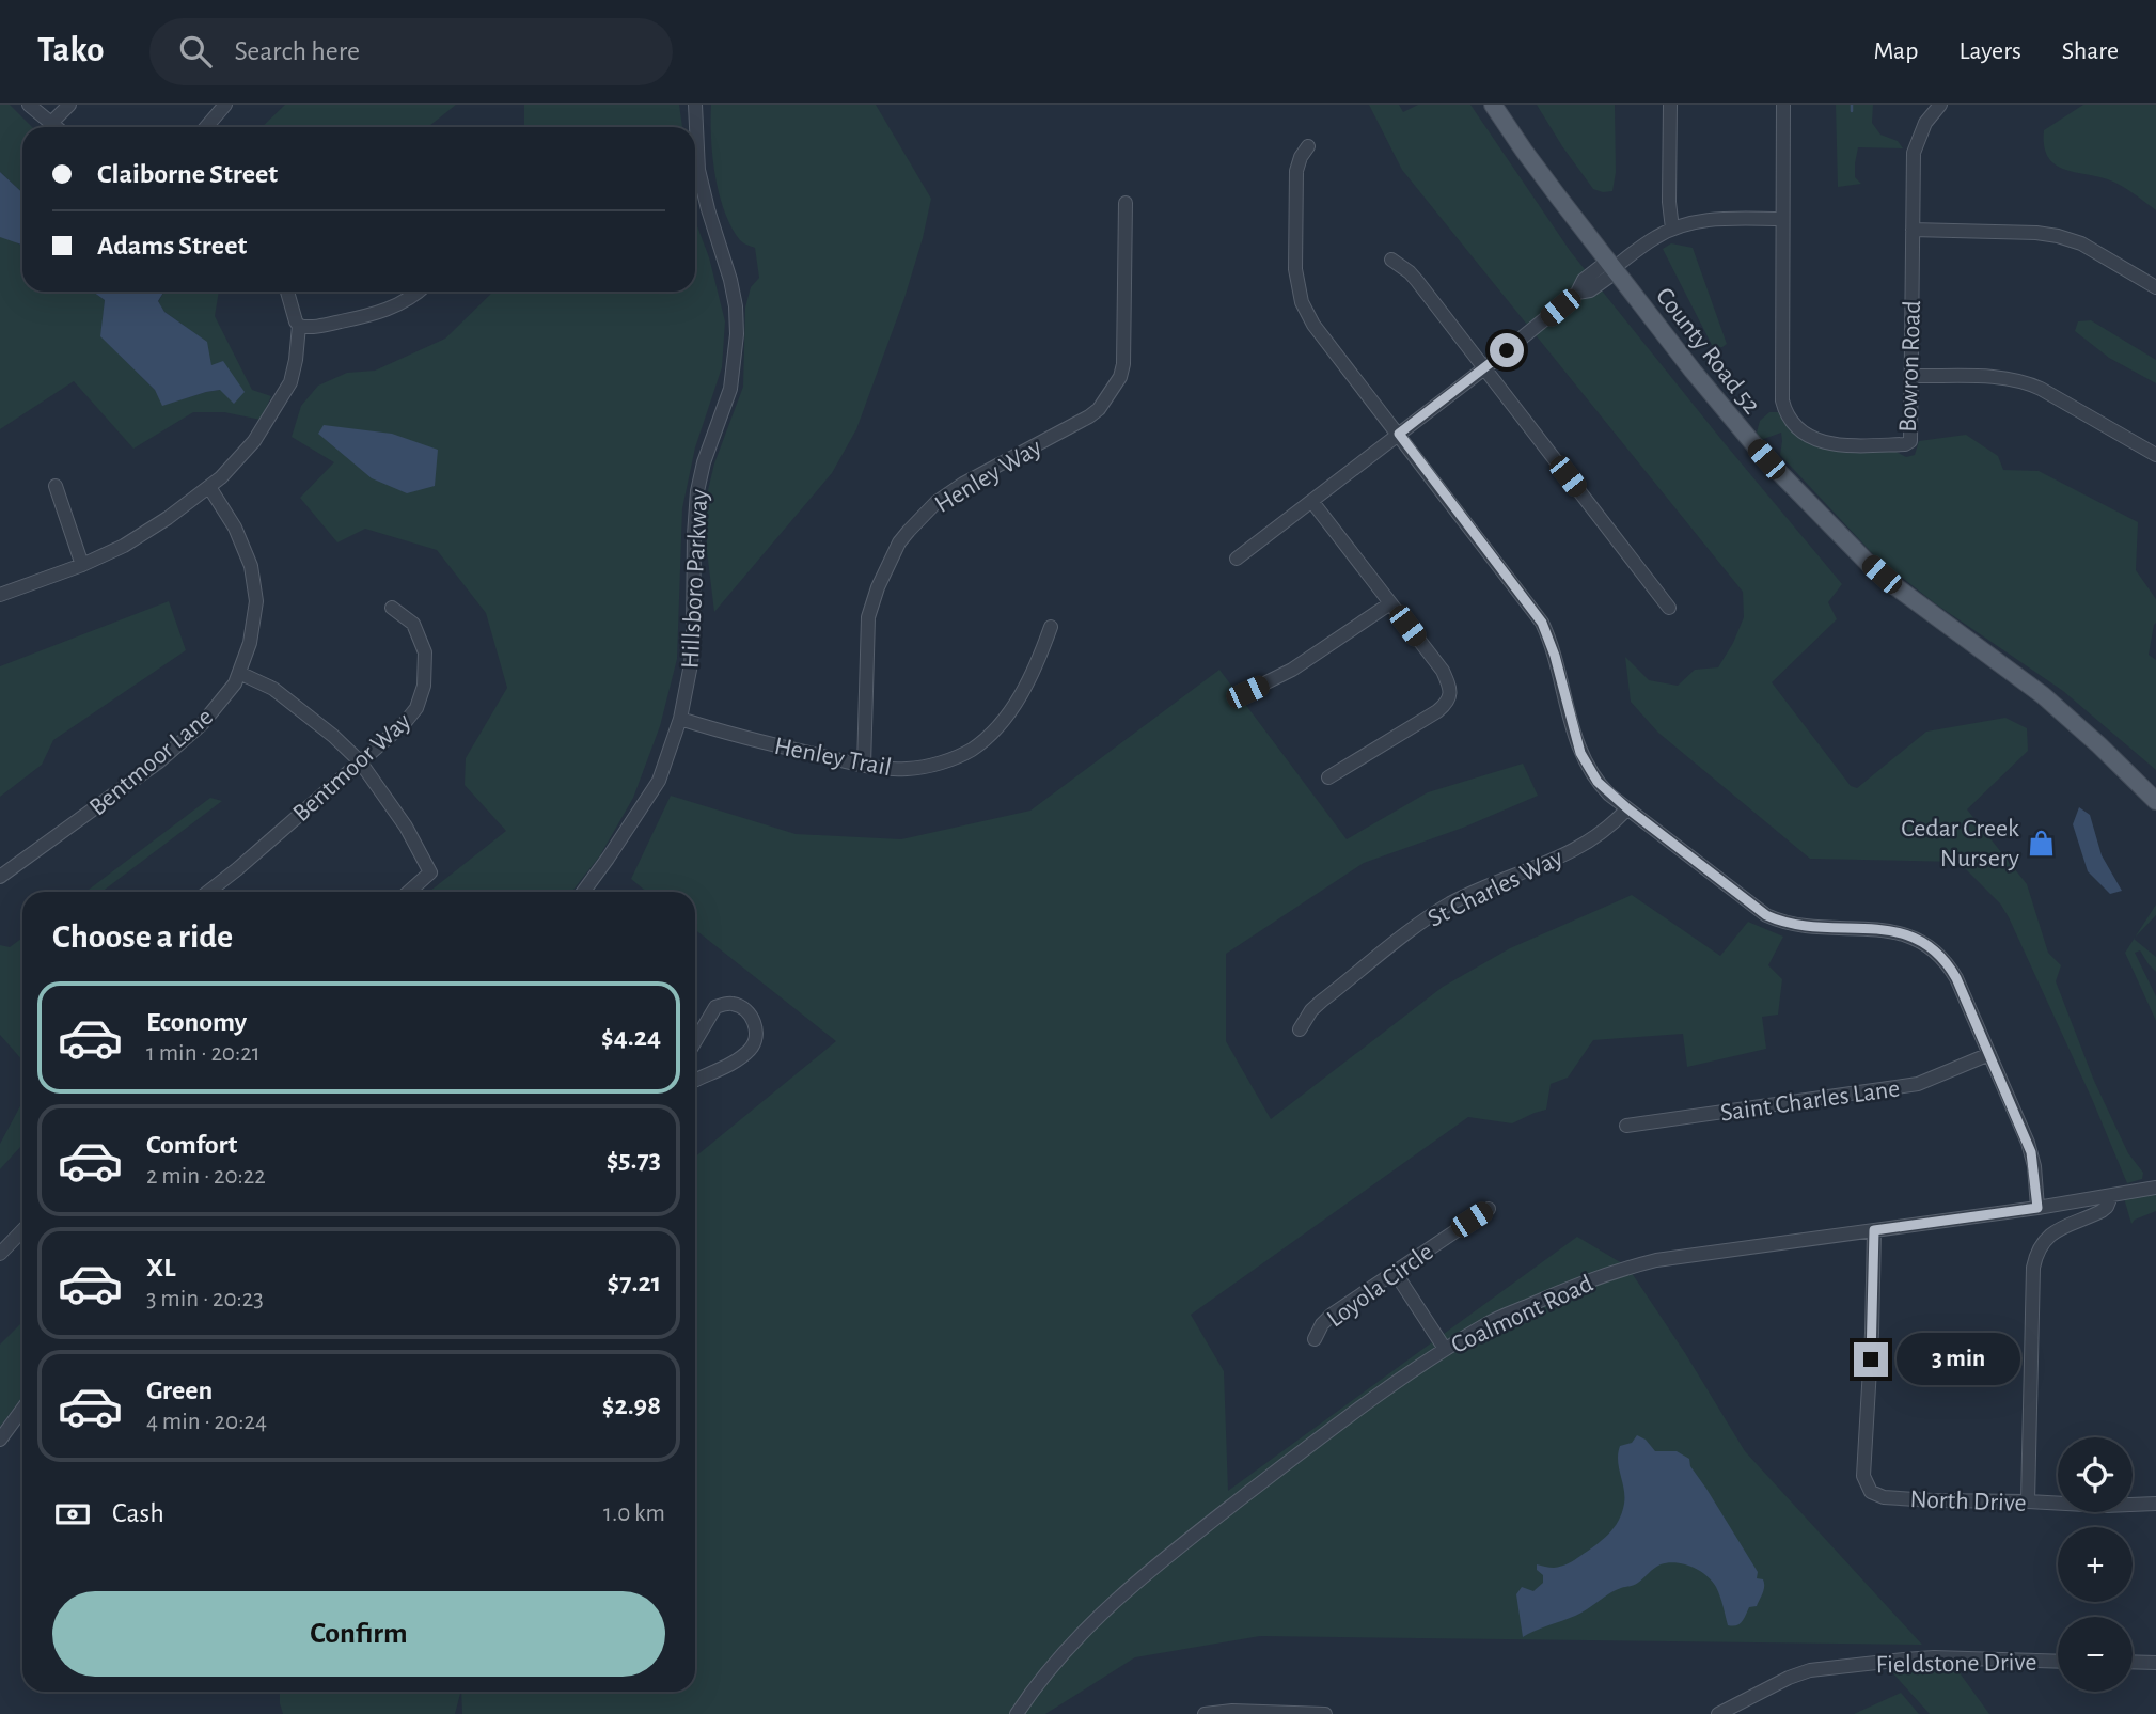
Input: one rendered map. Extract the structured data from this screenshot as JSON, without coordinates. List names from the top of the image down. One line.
{"streets":{"main road":["County Road 52"],"street":["Bowron Road","Henley Way","Hillsboro Parkway","Henley Trail","Bentmoor Lane","Bentmoor Way","St Charles Way","Saint Charles Lane","Loyola Circle","Coalmont Road","North Drive","Fieldstone Drive"]},"crossings":[["Henley Way","Henley Trail"],["Hillsboro Parkway","Henley Trail"],["Coalmont Road","North Drive"]],"places":{"shop":["Cedar Creek Nursery"]},"page":{"header":"Tako","search":"Search here","nav":["Map","Layers","Share"],"banner":["Claiborne Street","Adams Street"],"heading":"Choose a ride","list":[{"name":"Economy","note":"1 min · 20:21","value":"$4.24"},{"name":"Comfort","note":"2 min · 20:22","value":"$5.73"},{"name":"XL","note":"3 min · 20:23","value":"$7.21"},{"name":"Green","note":"4 min · 20:24","value":"$2.98"}],"bubble":"3 min","map_buttons":["+","−"],"pay":["Cash","1.0 km"],"buttons":"Confirm"}}
